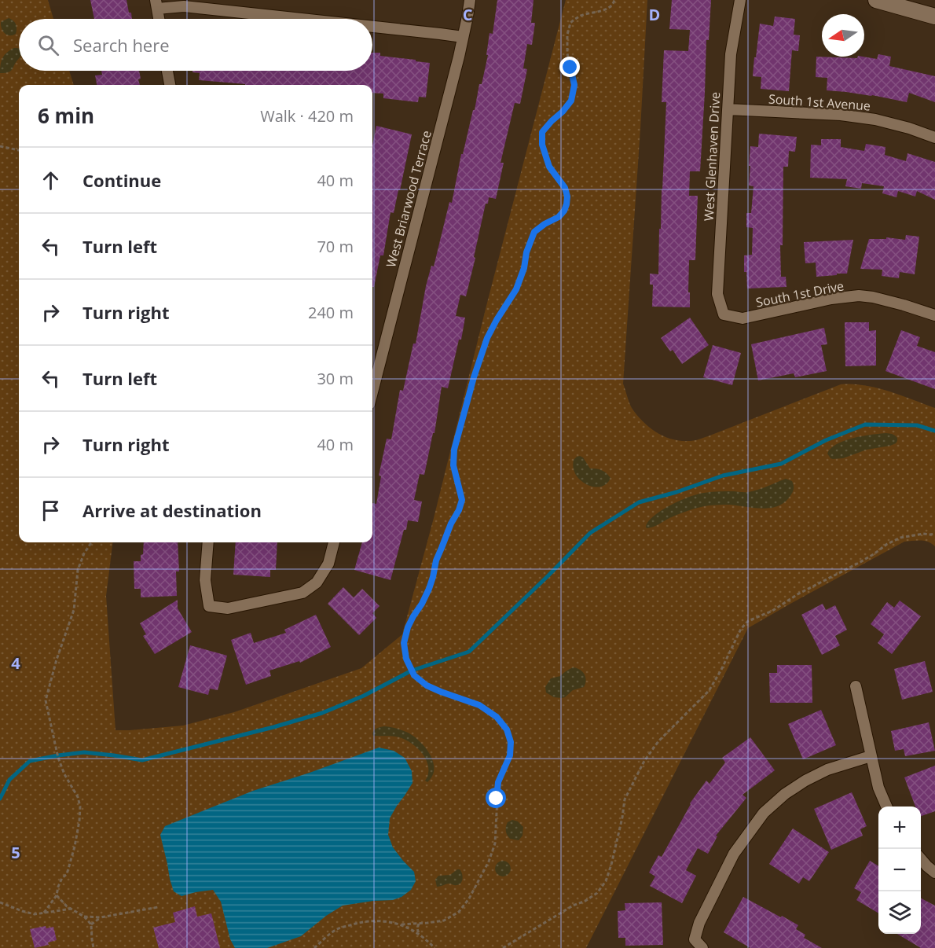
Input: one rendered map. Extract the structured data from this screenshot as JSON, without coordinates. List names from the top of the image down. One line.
{"streets":{"street":["South 1st Avenue","West Glenhaven Drive","West Briarwood Terrace","South 1st Drive"]},"crossings":[["South 1st Avenue","West Glenhaven Drive"],["West Glenhaven Drive","South 1st Drive"]],"north":"left","page":{"search":"Search here","heading":["6 min","Walk · 420 m"],"list":[["Continue","40 m"],["Turn left","70 m"],["Turn right","240 m"],["Turn left","30 m"],["Turn right","40 m"],"Arrive at destination"],"map_buttons":["+","−"]},"grid":{"columns":["C","D"],"rows":["4","5"]}}
